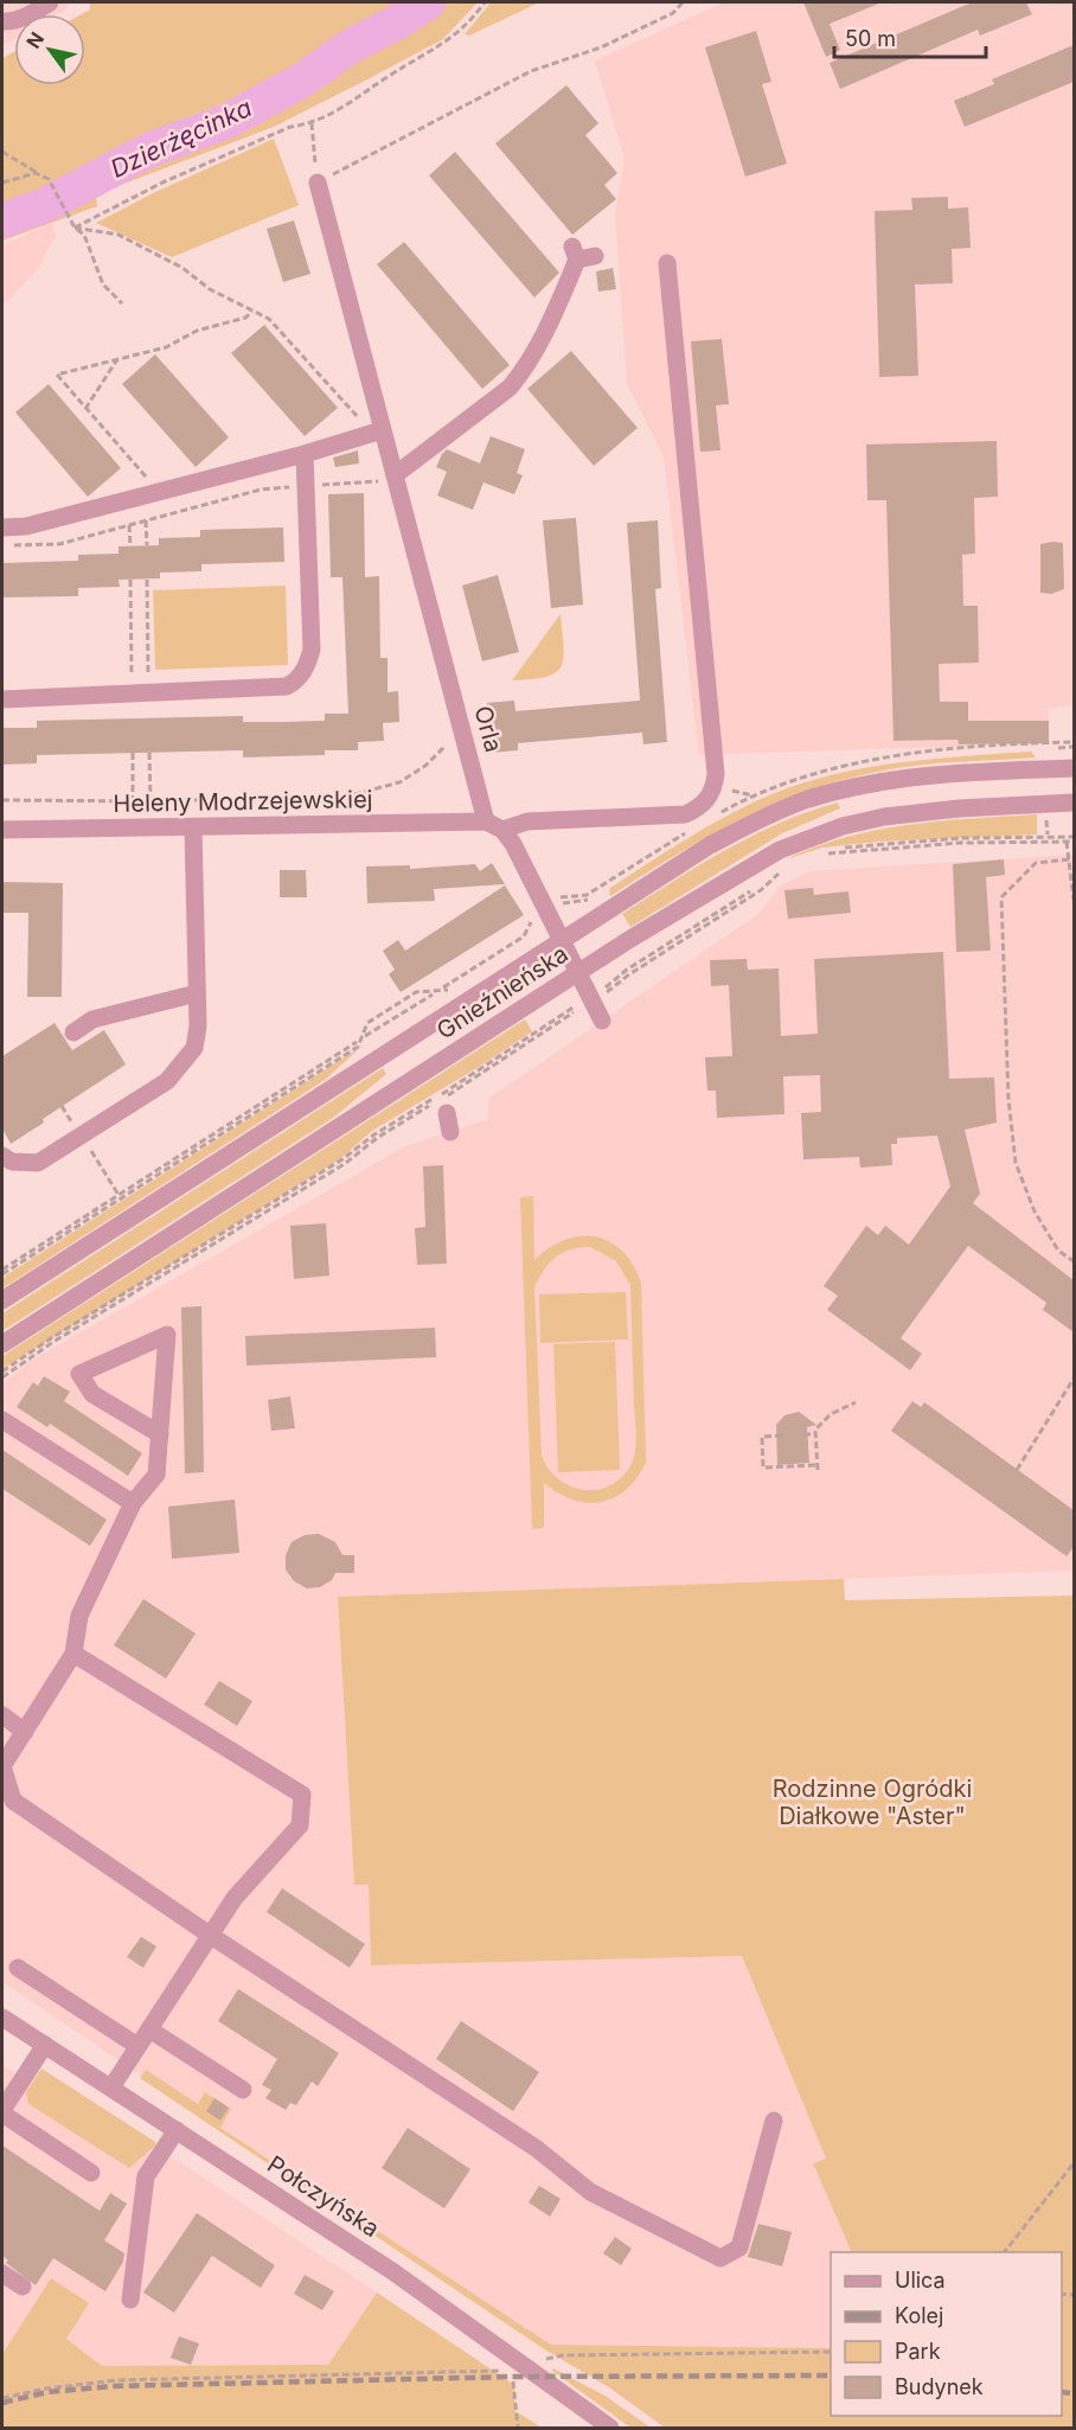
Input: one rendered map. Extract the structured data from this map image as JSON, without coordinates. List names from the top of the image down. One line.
{"streets":{"street":["Orla","Heleny Modrzejewskiej","Gnieźnieńska","Połczyńska"]},"crossings":[["Orla","Heleny Modrzejewskiej"],["Orla","Gnieźnieńska"]],"water":["Dzierżęcinka"],"parks":["Rodzinne Ogródki Diałkowe \"Aster\""],"legend":["Ulica","Kolej","Park","Budynek"],"scale_bar":"50 m","north":"top left"}
